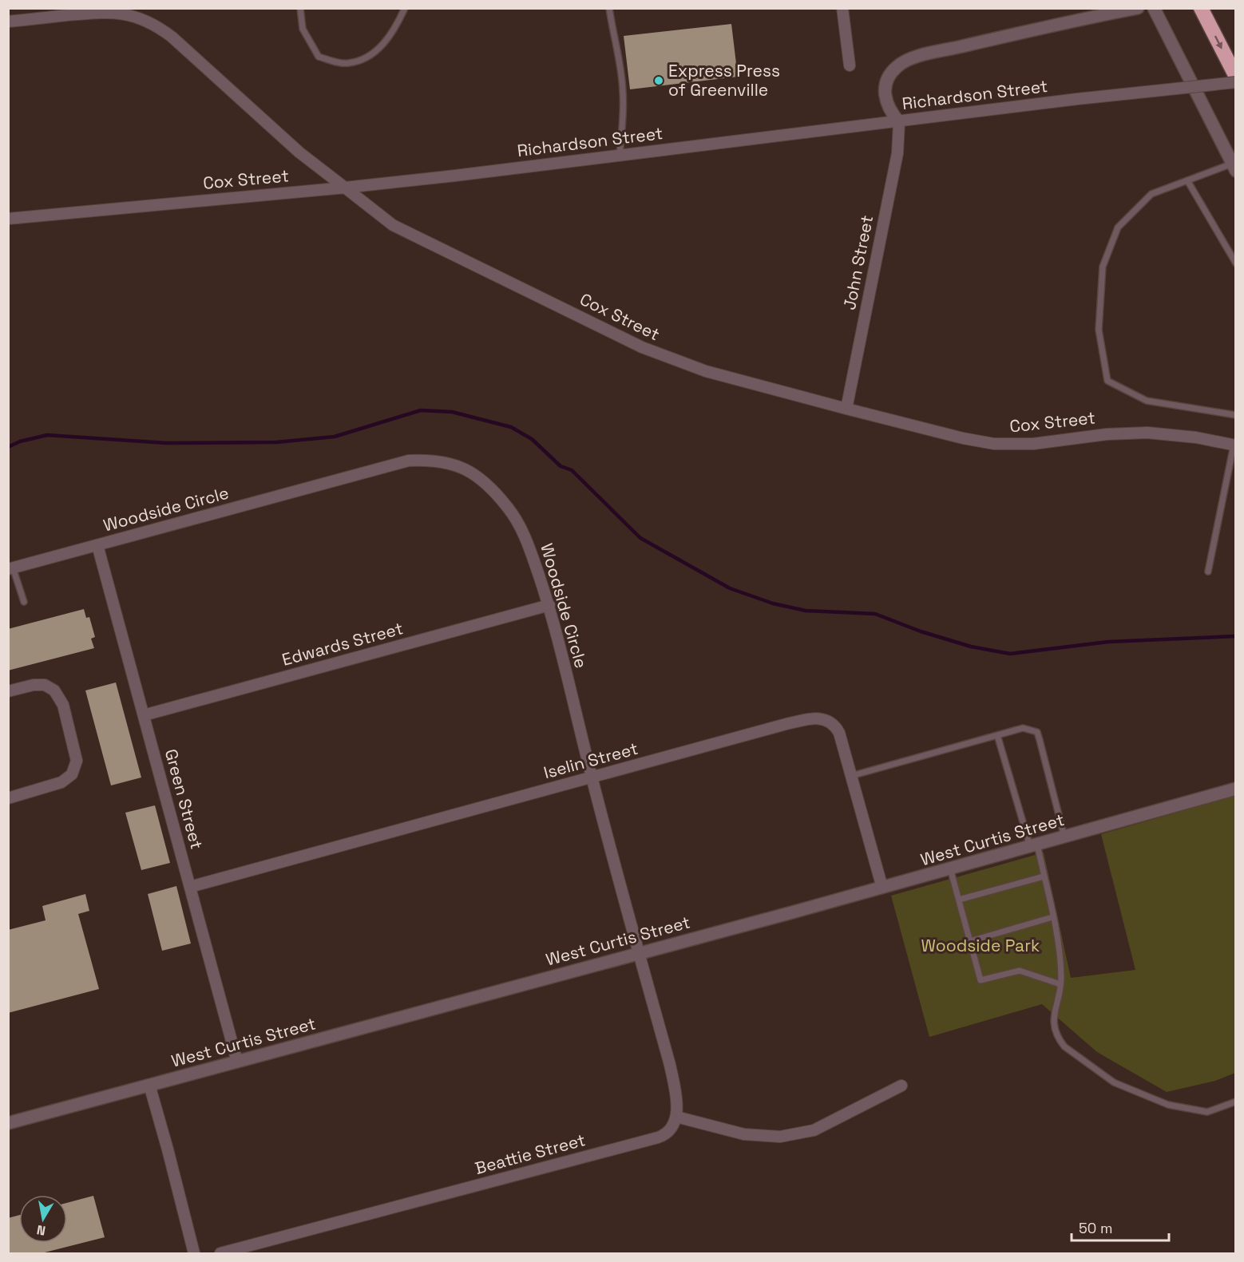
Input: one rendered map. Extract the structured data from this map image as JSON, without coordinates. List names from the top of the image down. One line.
{"streets":{"street":["Richardson Street","Cox Street","John Street","Woodside Circle","Edwards Street","Iselin Street","Green Street","West Curtis Street","Beattie Street"]},"crossings":[["Richardson Street","Cox Street"],["Richardson Street","John Street"],["Cox Street","John Street"],["Woodside Circle","Edwards Street"],["Woodside Circle","Iselin Street"],["Woodside Circle","Green Street"],["Woodside Circle","West Curtis Street"],["Edwards Street","Green Street"],["Iselin Street","Green Street"],["Iselin Street","West Curtis Street"],["Green Street","West Curtis Street"]],"parks":["Woodside Park"],"places":["Express Press of Greenville"],"scale_bar":"50 m","north":"bottom"}
